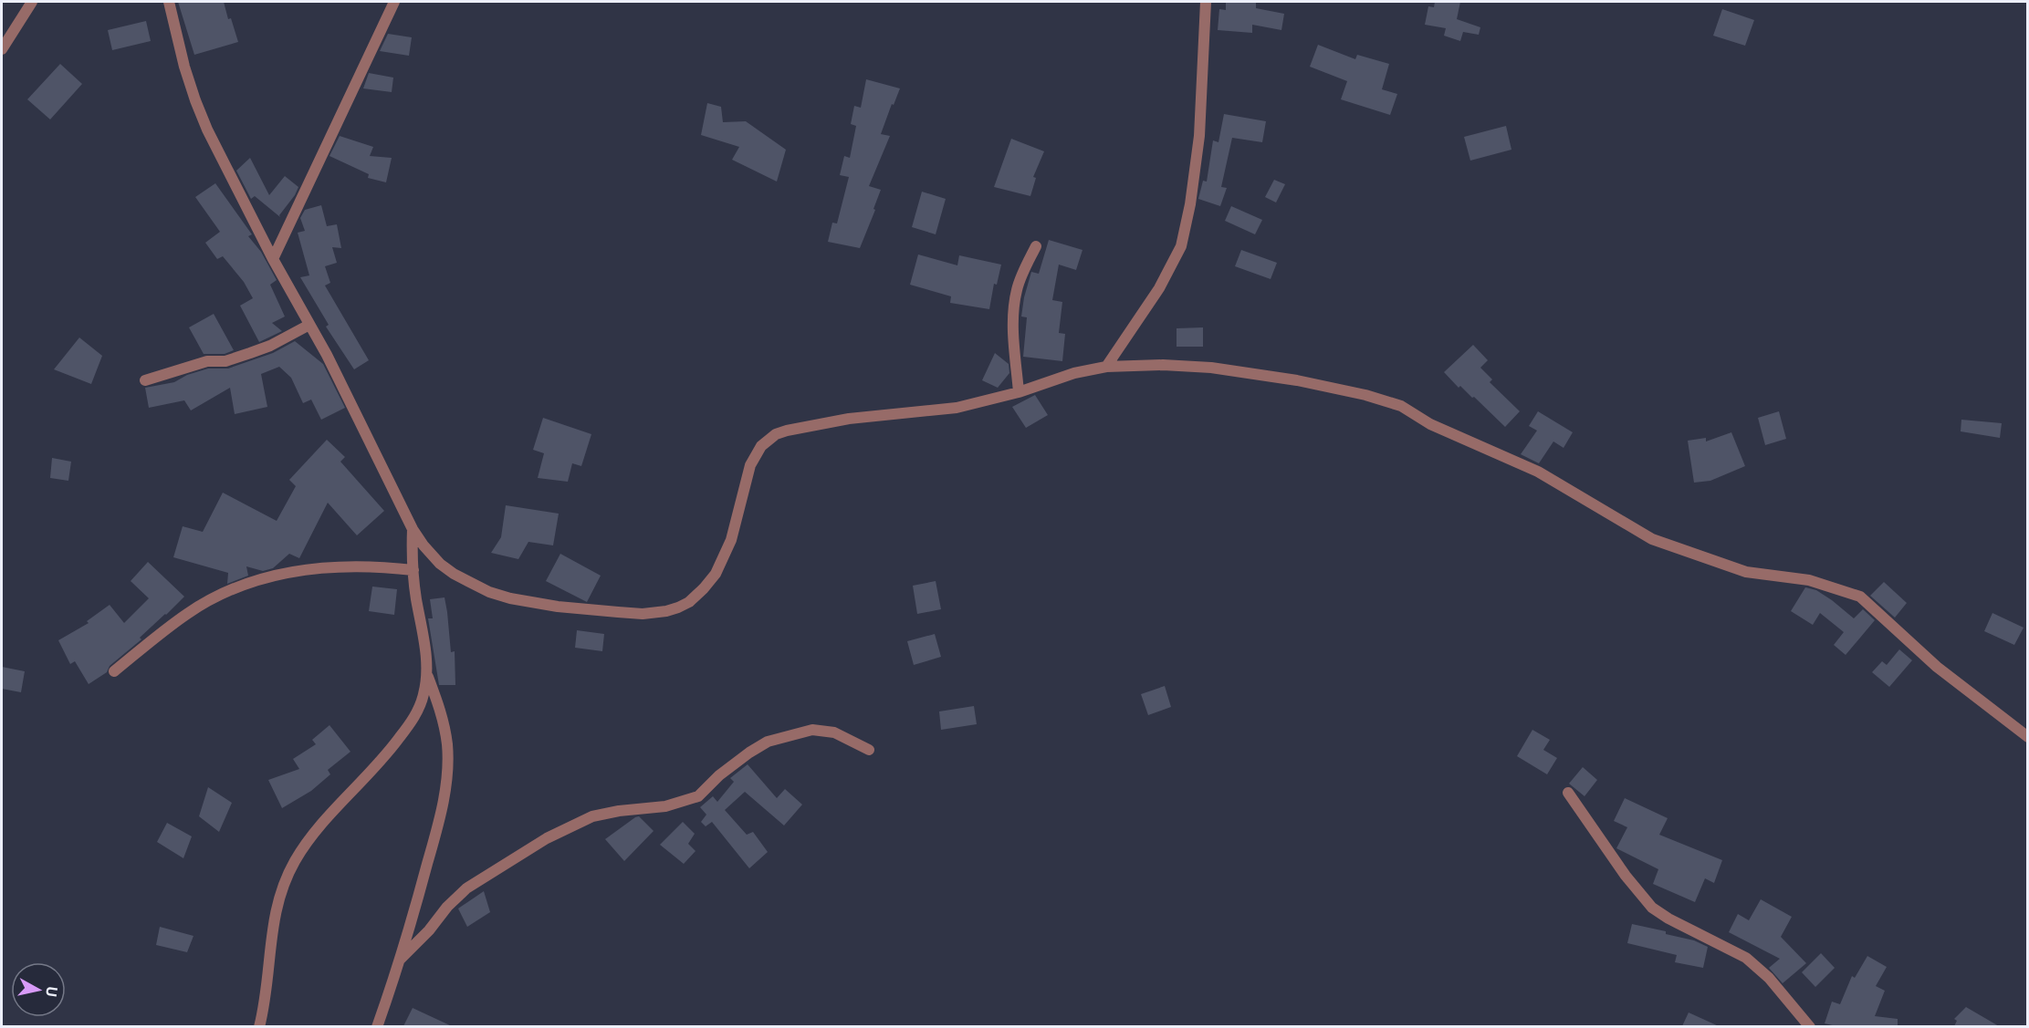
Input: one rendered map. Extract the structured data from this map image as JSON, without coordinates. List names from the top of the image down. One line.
{"north":"right"}
